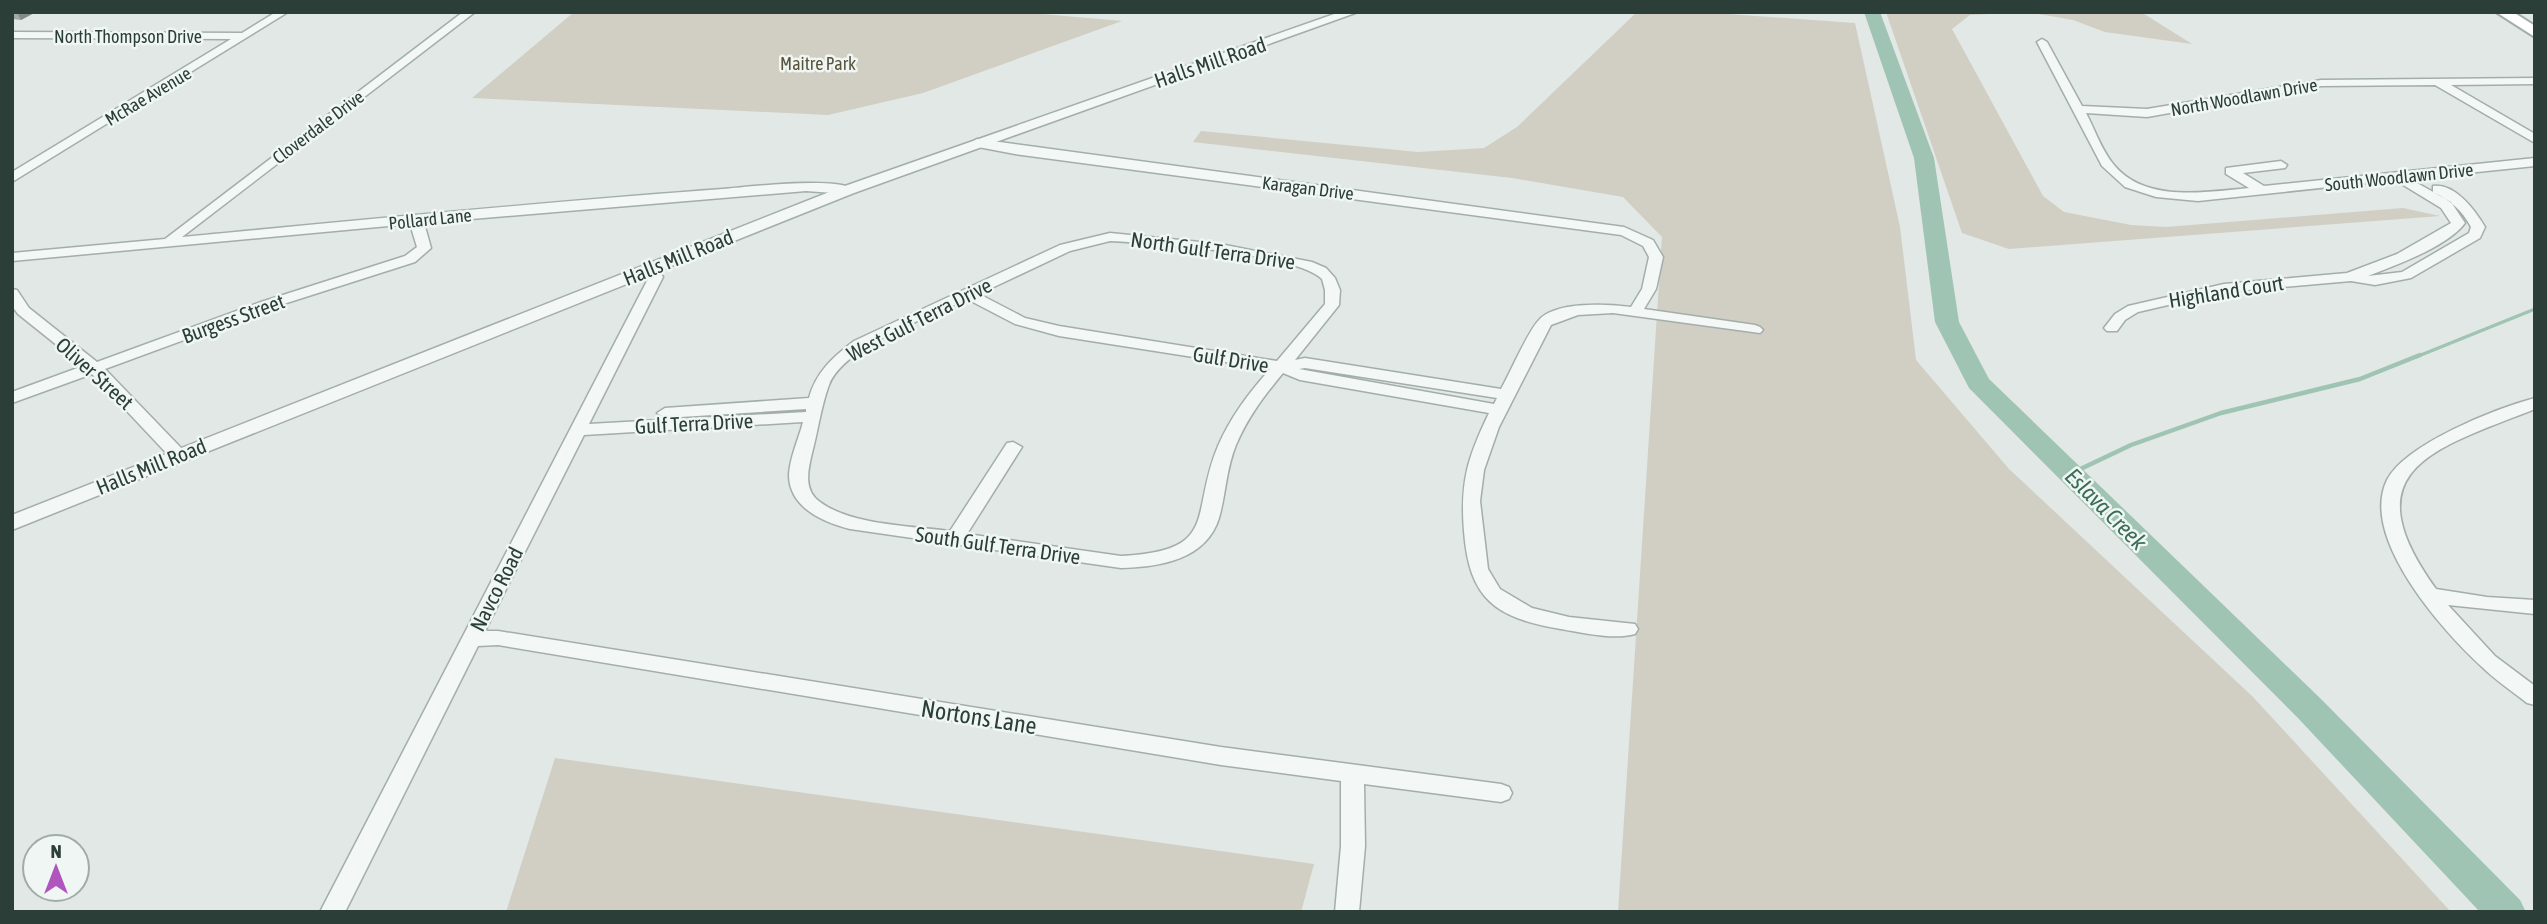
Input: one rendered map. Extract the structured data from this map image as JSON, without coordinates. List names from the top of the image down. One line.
{"streets":{"street":["North Thompson Drive","Halls Mill Road","McRae Avenue","North Woodlawn Drive","Cloverdale Drive","South Woodlawn Drive","Karagan Drive","Pollard Lane","North Gulf Terra Drive","Highland Court","Burgess Street","West Gulf Terra Drive","Gulf Drive","Oliver Street","Gulf Terra Drive","South Gulf Terra Drive","Navco Road","Nortons Lane"]},"crossings":[["North Thompson Drive","McRae Avenue"],["Halls Mill Road","Karagan Drive"],["Halls Mill Road","Pollard Lane"],["Halls Mill Road","Oliver Street"],["Halls Mill Road","Navco Road"],["North Woodlawn Drive","South Woodlawn Drive"],["Cloverdale Drive","Pollard Lane"],["South Woodlawn Drive","Highland Court"],["Pollard Lane","Burgess Street"],["North Gulf Terra Drive","West Gulf Terra Drive"],["North Gulf Terra Drive","Gulf Drive"],["North Gulf Terra Drive","South Gulf Terra Drive"],["Burgess Street","Oliver Street"],["West Gulf Terra Drive","Gulf Drive"],["West Gulf Terra Drive","Gulf Terra Drive"],["West Gulf Terra Drive","South Gulf Terra Drive"],["Gulf Drive","South Gulf Terra Drive"],["Gulf Terra Drive","Navco Road"],["Navco Road","Nortons Lane"]],"water":["Eslava Creek"],"parks":["Maitre Park"],"north":"top"}
